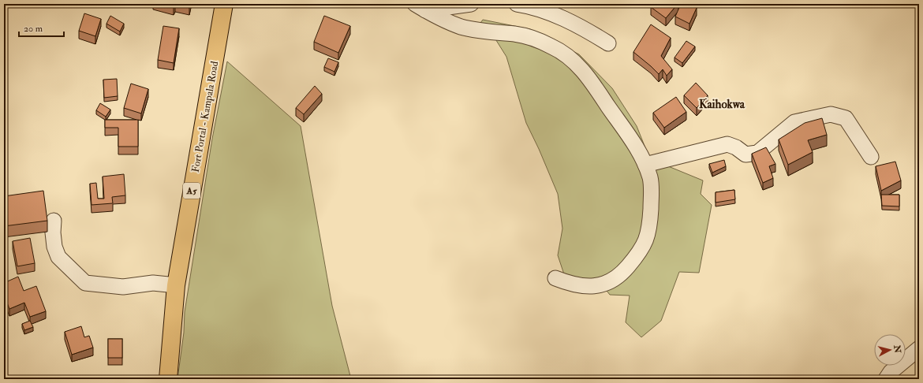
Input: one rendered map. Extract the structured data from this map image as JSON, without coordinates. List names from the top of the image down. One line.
{"streets":{"highway":["Fort Portal - Kampala Road","A5"]},"districts":["Kaihokwa"],"scale_bar":"20 m","north":"right"}
